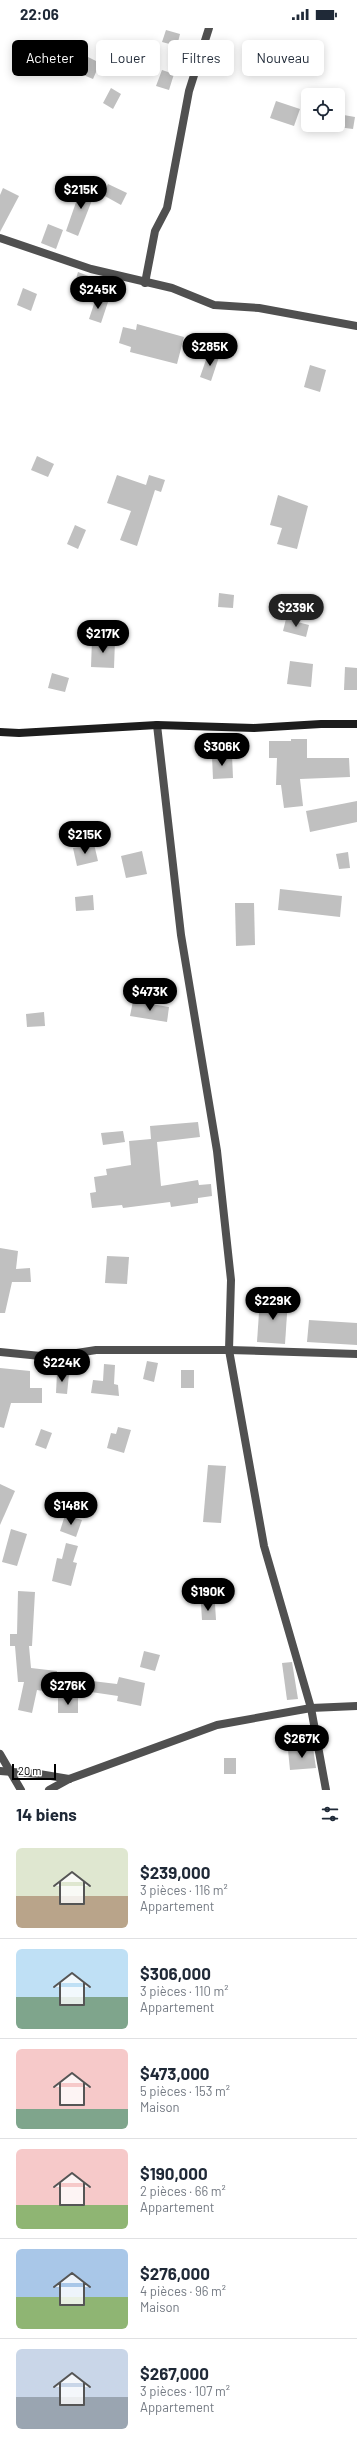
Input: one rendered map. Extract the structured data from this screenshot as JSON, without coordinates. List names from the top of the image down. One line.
{"scale_bar":"20 m","page":{"status":"22:06","chip":["Acheter","Louer","Filtres","Nouveau"],"price":["$215K","$245K","$285K","$239K","$217K","$306K","$215K","$473K","$229K","$224K","$148K","$190K","$276K","$267K"],"scale":"20 m","heading":"14 biens","list":[{"name":"$239,000","note":"3 pièces · 116 m² · Appartement"},{"name":"$306,000","note":"3 pièces · 110 m² · Appartement"},{"name":"$473,000","note":"5 pièces · 153 m² · Maison"},{"name":"$190,000","note":"2 pièces · 66 m² · Appartement"},{"name":"$276,000","note":"4 pièces · 96 m² · Maison"},{"name":"$267,000","note":"3 pièces · 107 m² · Appartement"}]}}
